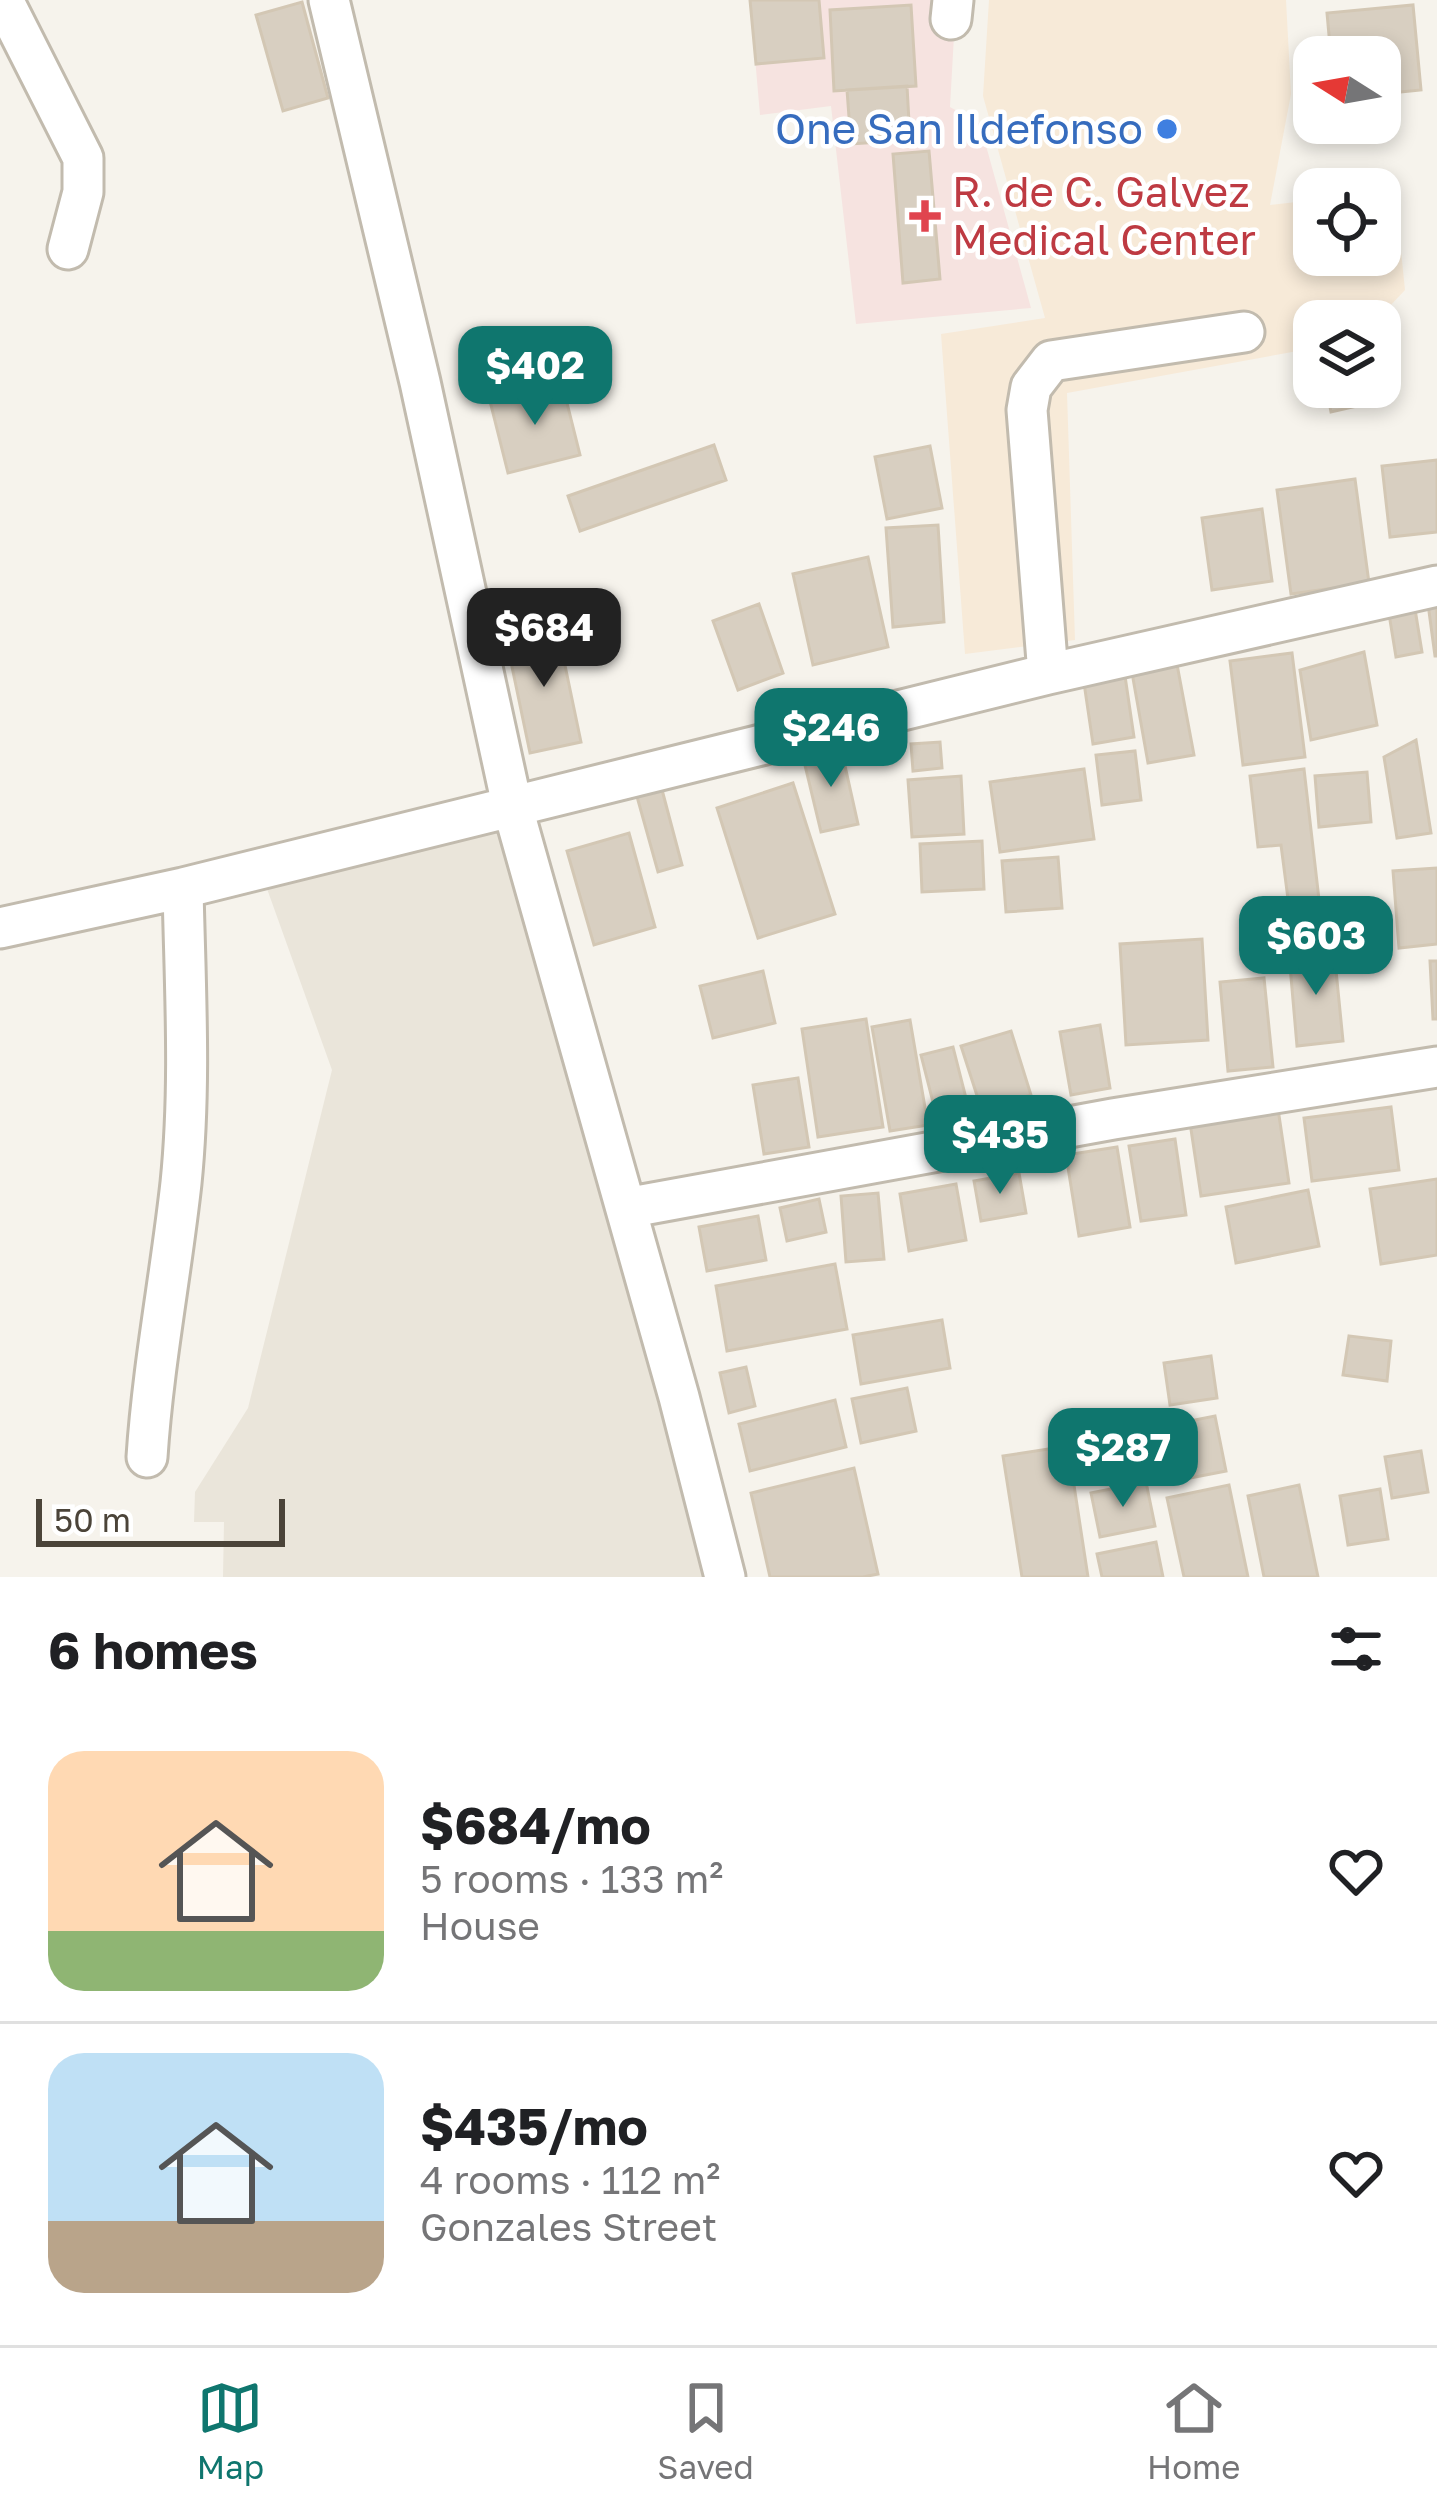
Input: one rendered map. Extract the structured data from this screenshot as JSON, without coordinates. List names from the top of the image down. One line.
{"places":{"other":["One San Ildefonso"],"health":["R. de C. Galvez Medical Center"]},"scale_bar":"50 m","north":"left","page":{"price":["$402","$684","$246","$603","$435","$287"],"scale":"50 m","heading":"6 homes","list":[{"name":"$684/mo","note":"5 rooms · 133 m² · House"},{"name":"$435/mo","note":"4 rooms · 112 m² · Gonzales Street"}],"tabs":["Map","Saved","Home"]}}
